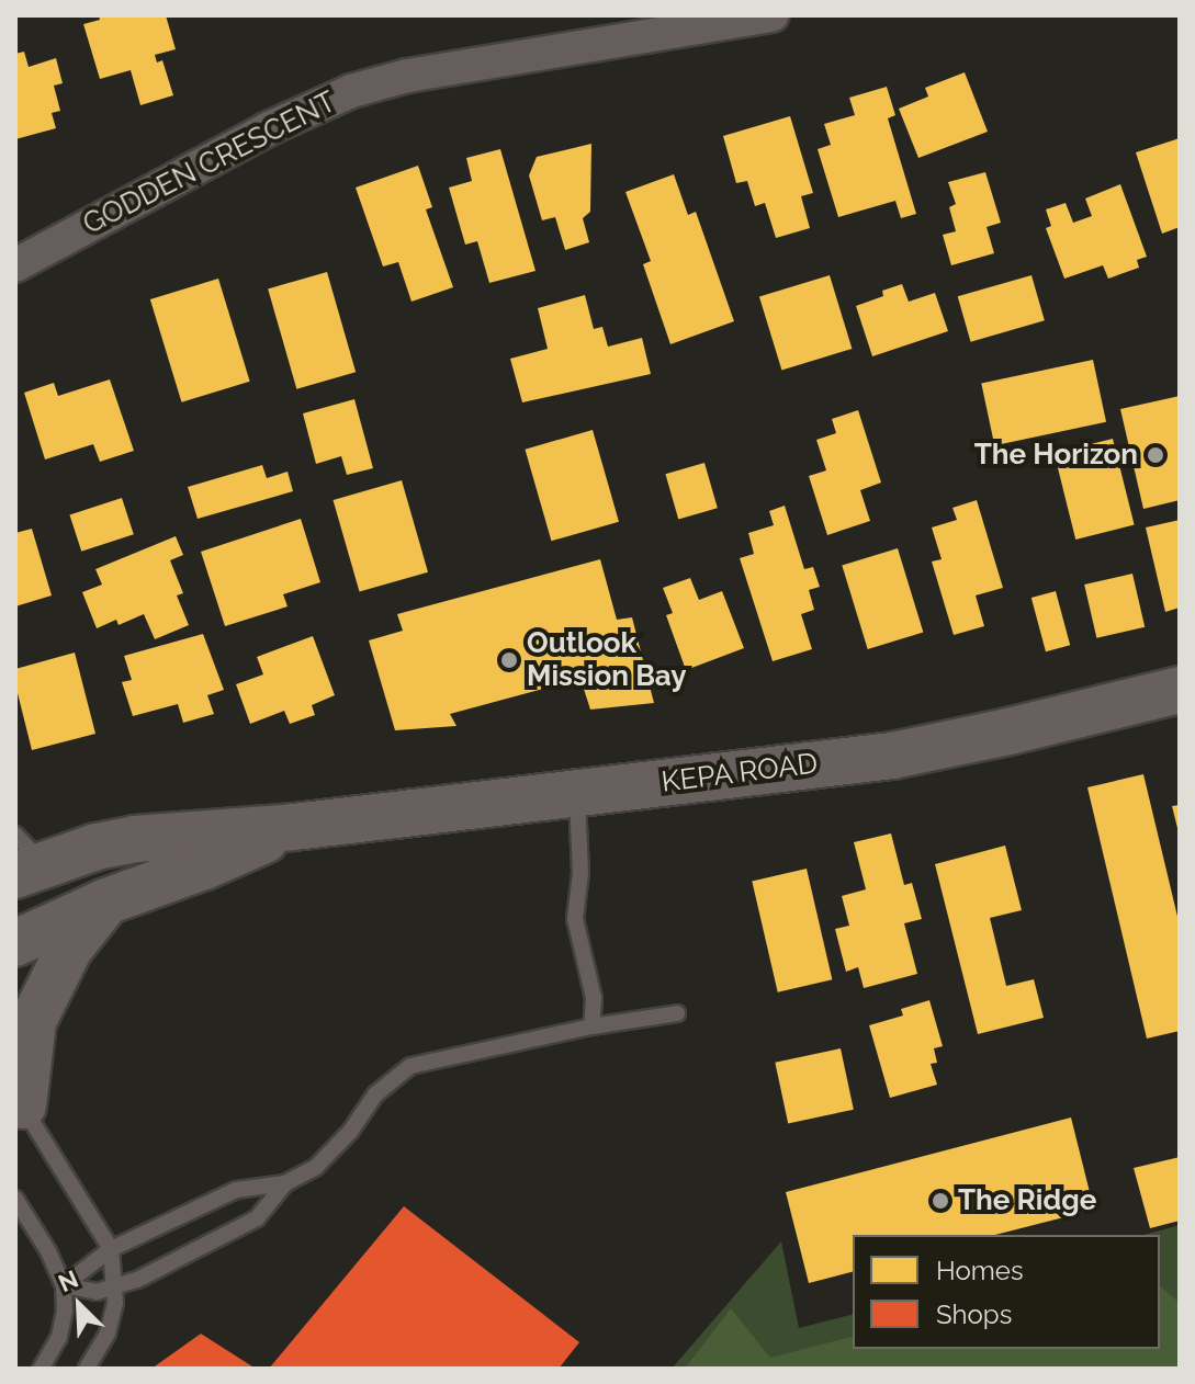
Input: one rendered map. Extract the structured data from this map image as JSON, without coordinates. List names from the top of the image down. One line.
{"streets":{"main road":["KEPA ROAD"],"street":["GODDEN CRESCENT"]},"places":["The Horizon","Outlook Mission Bay","The Ridge"],"legend":["Homes","Shops"],"north":"top left"}
